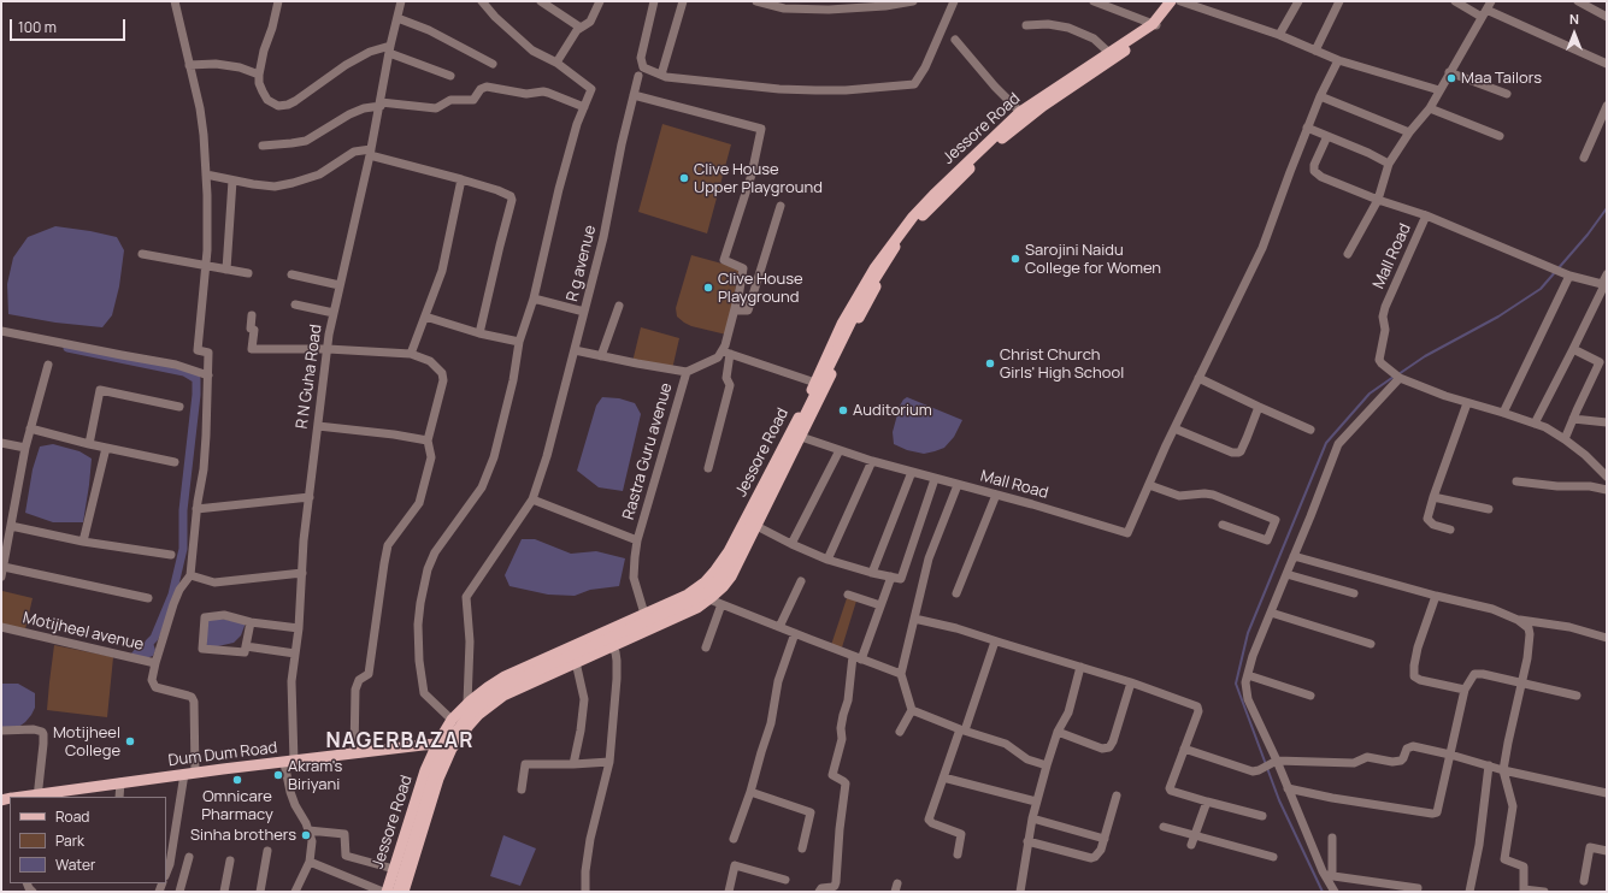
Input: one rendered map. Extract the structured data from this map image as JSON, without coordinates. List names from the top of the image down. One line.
{"streets":{"main road":["Jessore Road","Dum Dum Road"],"street":["Mall Road","R g avenue","R N Guha Road","Rastra Guru avenue","Motijheel avenue"]},"crossings":[["Jessore Road","Mall Road"],["Jessore Road","Rastra Guru avenue"],["Jessore Road","Dum Dum Road"],["R g avenue","Rastra Guru avenue"],["R N Guha Road","Dum Dum Road"]],"districts":["NAGERBAZAR"],"places":["Maa Tailors","Clive House Upper Playground","Sarojini Naidu College for Women","Clive House Playground","Christ Church Girls' High School","Auditorium","Motijheel College","Akram's Biriyani","Omnicare Pharmacy","Sinha brothers"],"legend":["Road","Park","Water"],"scale_bar":"100 m","north":"top"}
